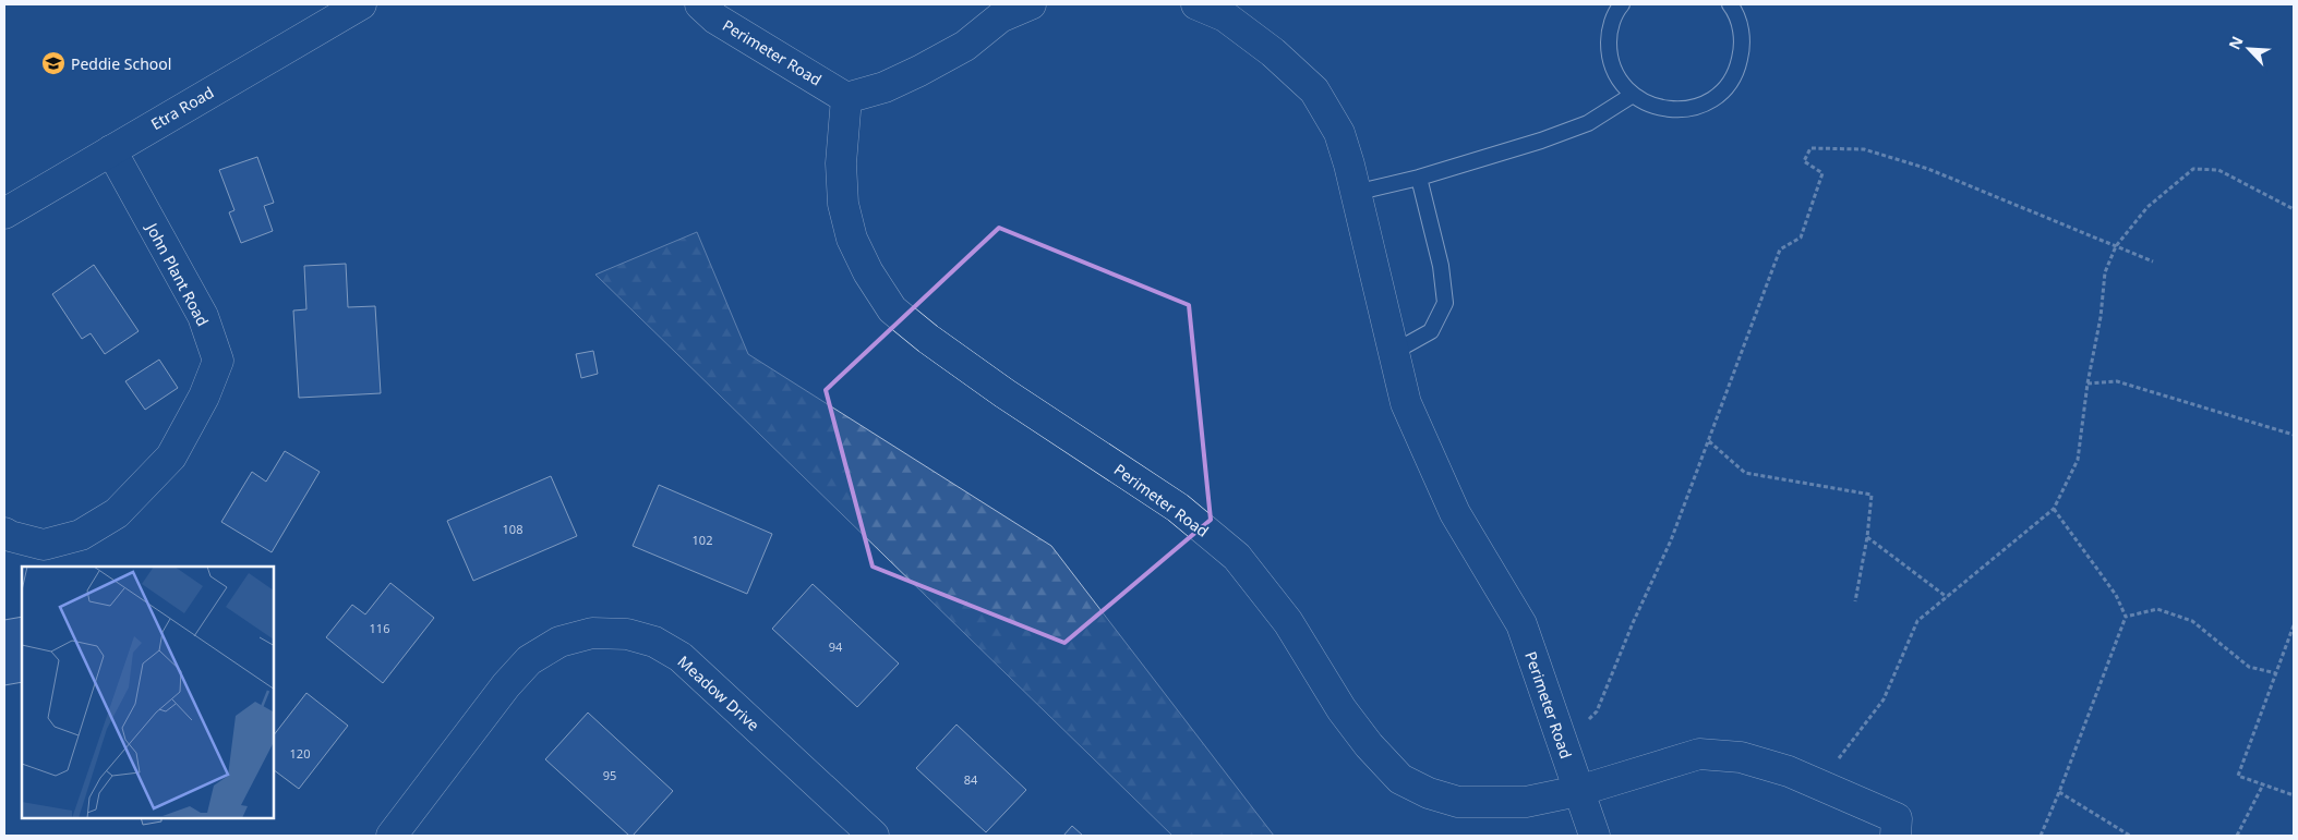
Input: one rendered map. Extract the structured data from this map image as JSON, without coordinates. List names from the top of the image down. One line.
{"streets":{"street":["Perimeter Road","Etra Road","John Plant Road","Meadow Drive"]},"crossings":[["Etra Road","John Plant Road"]],"places":{"school or university":["Peddie School"]},"house_numbers":["108","102","116","94","120","95","84"],"north":"top left"}
